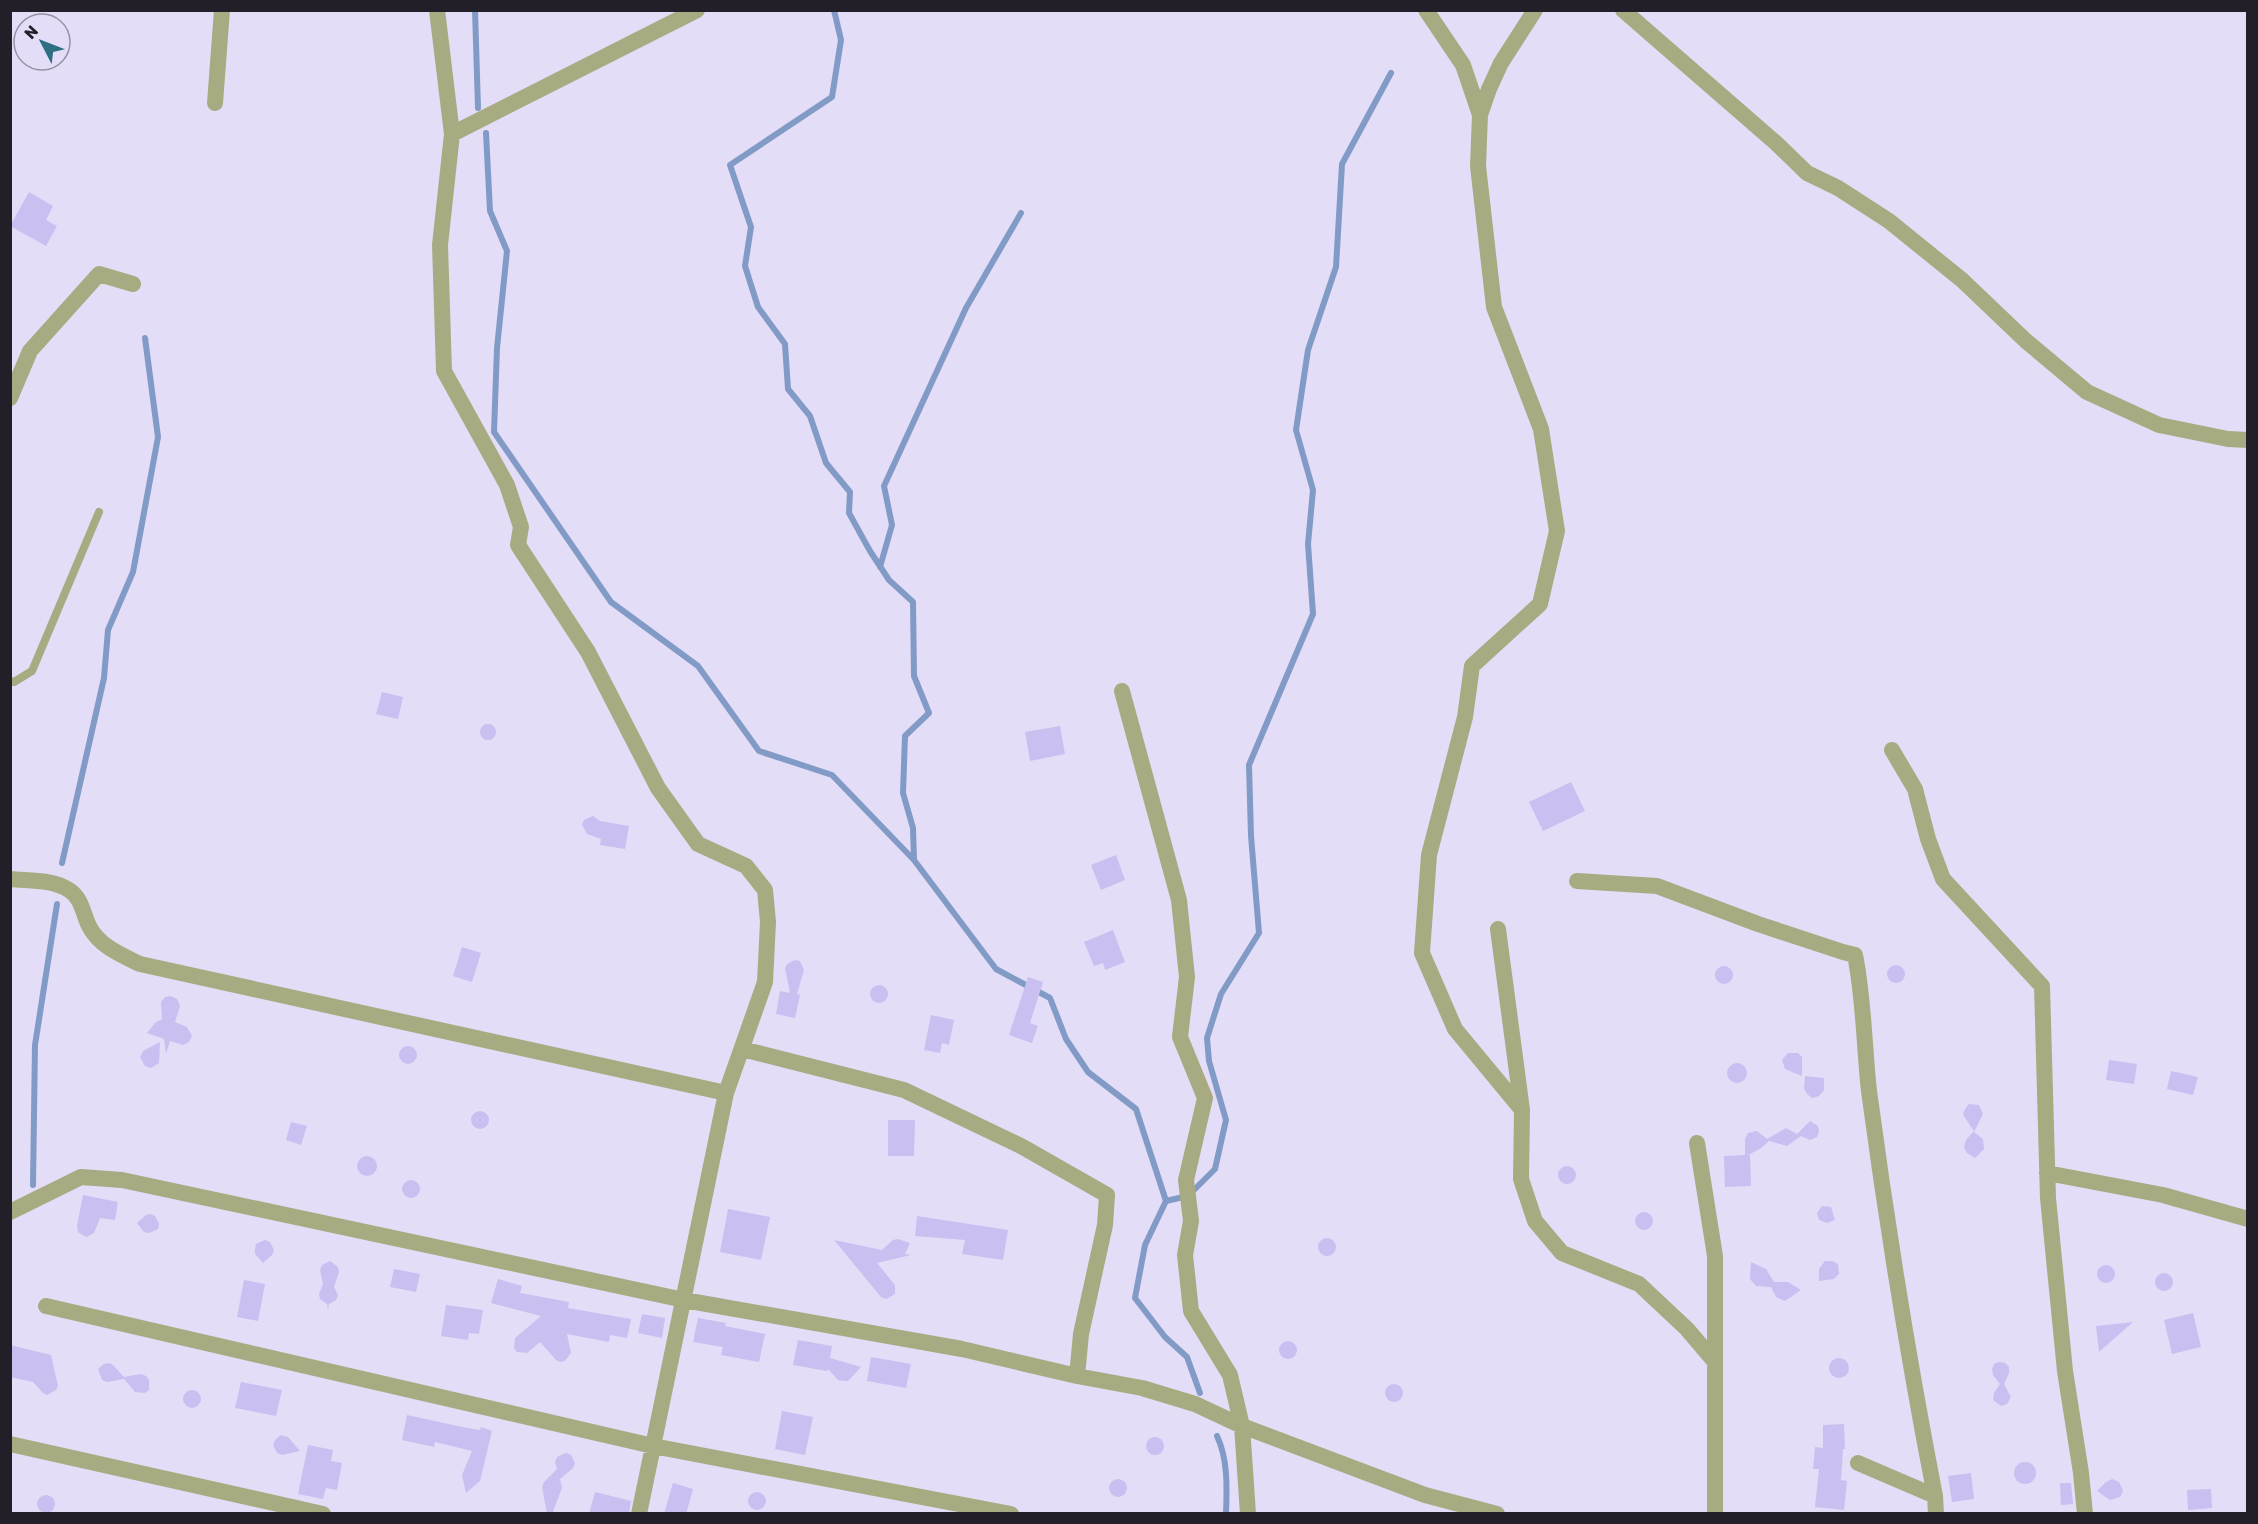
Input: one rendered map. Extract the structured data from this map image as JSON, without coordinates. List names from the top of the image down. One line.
{"north":"top left"}
